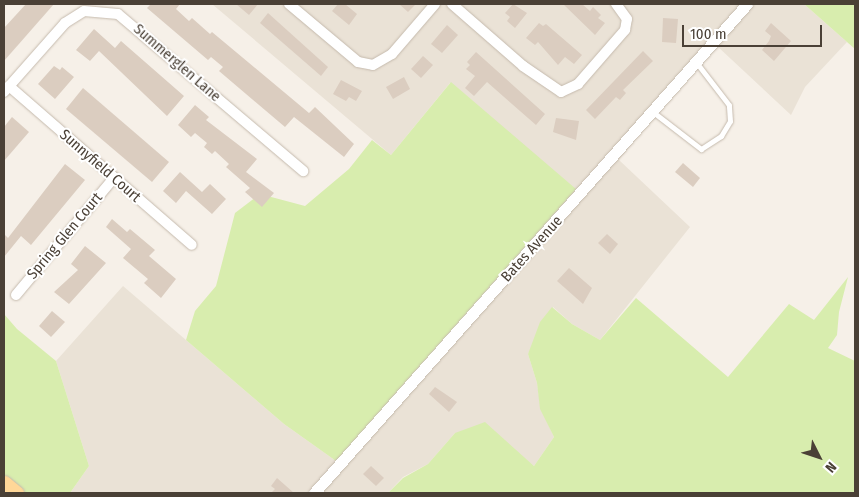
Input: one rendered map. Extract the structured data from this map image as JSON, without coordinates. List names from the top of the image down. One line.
{"streets":{"street":["Summerglen Lane","Sunnyfield Court","Spring Glen Court","Bates Avenue"]},"crossings":[["Summerglen Lane","Sunnyfield Court"],["Sunnyfield Court","Spring Glen Court"]],"scale_bar":"100 m","north":"bottom right"}
